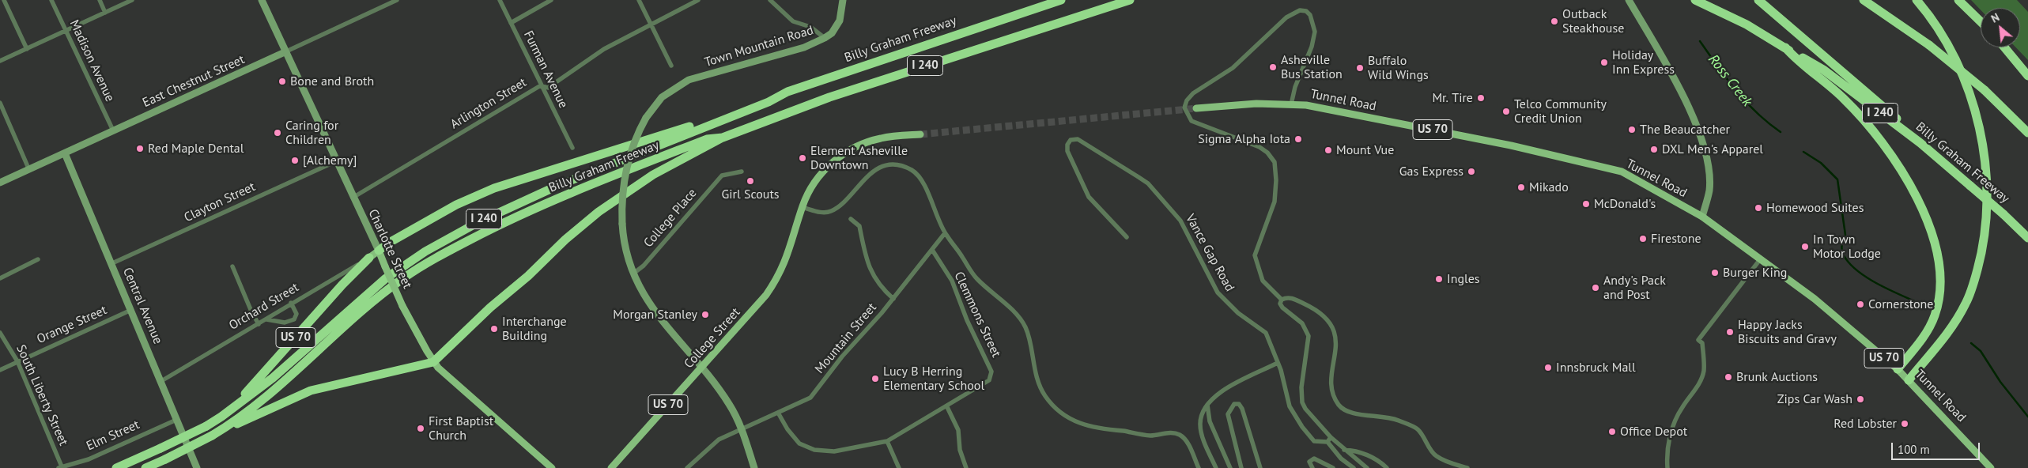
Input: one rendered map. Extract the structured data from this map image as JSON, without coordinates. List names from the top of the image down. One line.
{"streets":{"highway":["Billy Graham Freeway","I 240","US 70"],"main road":["Tunnel Road","Charlotte Street","Orchard Street","College Street"],"street":["Town Mountain Road","Madison Avenue","Furman Avenue","East Chestnut Street","Arlington Street","Clayton Street","College Place","Vance Gap Road","Central Avenue","Clemmons Street","Orange Street","Mountain Street","South Liberty Street","Elm Street"]},"crossings":[["Billy Graham Freeway","US 70"],["Town Mountain Road","College Place"],["Madison Avenue","East Chestnut Street"],["Furman Avenue","Arlington Street"],["East Chestnut Street","Charlotte Street"],["East Chestnut Street","Central Avenue"],["Arlington Street","Charlotte Street"],["US 70","Orchard Street"],["Clayton Street","Charlotte Street"],["Clayton Street","Central Avenue"],["Charlotte Street","Orchard Street"],["Central Avenue","Orchard Street"],["Central Avenue","Orange Street"],["Central Avenue","Elm Street"],["Clemmons Street","Mountain Street"],["Orange Street","South Liberty Street"],["South Liberty Street","Elm Street"]],"water":["Ross Creek"],"places":["Outback Steakhouse","Holiday Inn Express","Asheville Bus Station","Buffalo Wild Wings","Bone and Broth","Mr. Tire","Telco Community Credit Union","The Beaucatcher","Caring for Children","Sigma Alpha Iota","Red Maple Dental","DXL Men's Apparel","Mount Vue","Element Asheville Downtown","[Alchemy]","Gas Express","Girl Scouts","Mikado","McDonald's","Homewood Suites","Firestone","In Town Motor Lodge","Burger King","Ingles","Andy's Pack and Post","Cornerstone","Morgan Stanley","Interchange Building","Happy Jacks Biscuits and Gravy","Innsbruck Mall","Brunk Auctions","Lucy B Herring Elementary School","Zips Car Wash","Red Lobster","First Baptist Church","Office Depot"],"scale_bar":"100 m","north":"top left"}
